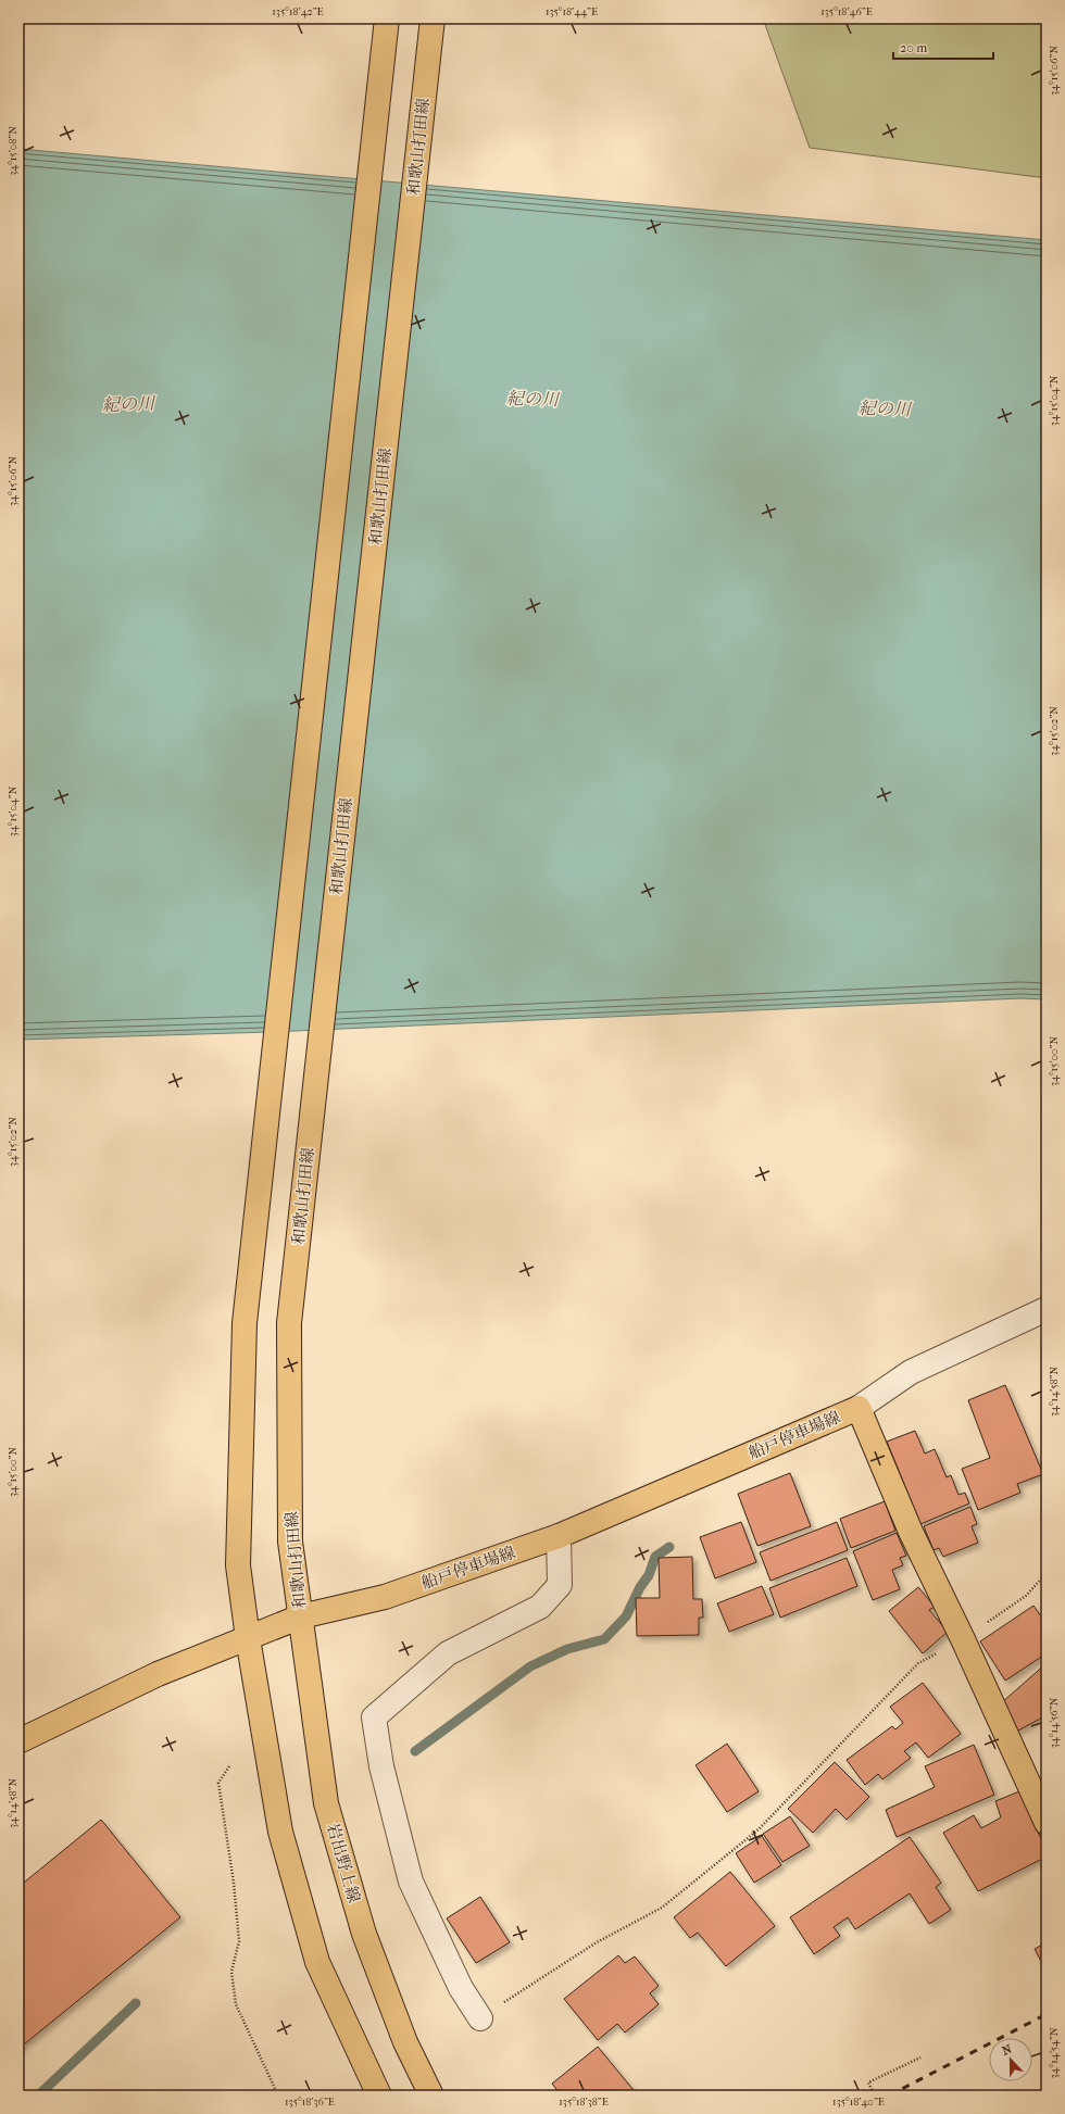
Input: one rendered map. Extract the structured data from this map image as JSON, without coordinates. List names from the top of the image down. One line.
{"streets":{"main road":["和歌山打田線","船戸停車場線","岩出野上線"]},"crossings":[["和歌山打田線","船戸停車場線"],["和歌山打田線","岩出野上線"],["船戸停車場線","岩出野上線"]],"water":["紀の川"],"scale_bar":"20 m","north":"top","coordinates":["135°18'42\"E","135°18'44\"E","135°18'46\"E","34°15'06\"N","34°15'08\"N","34°15'04\"N","34°15'02\"N","34°15'00\"N","34°14'58\"N","34°14'56\"N","34°14'54\"N","135°18'36\"E","135°18'38\"E","135°18'40\"E"]}
